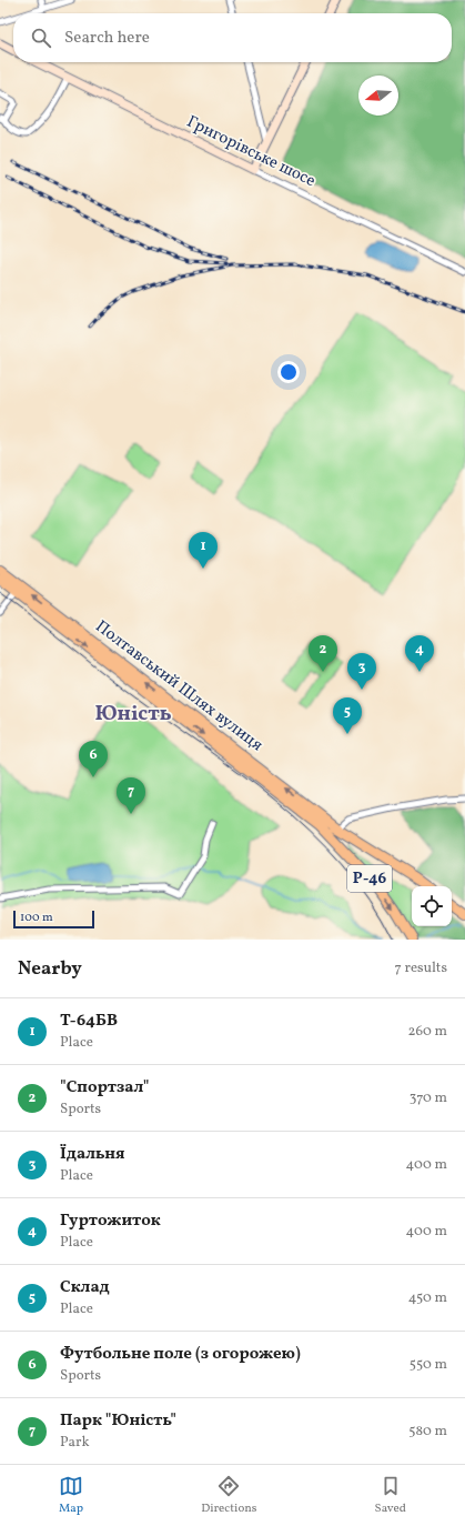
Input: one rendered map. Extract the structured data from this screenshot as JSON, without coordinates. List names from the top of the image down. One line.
{"streets":{"main road":["Полтавський Шлях вулиця","Р-46"],"street":["Григорівське шосе"]},"crossings":[["Полтавський Шлях вулиця","Р-46"]],"districts":["Юність"],"scale_bar":"100 m","north":"left","page":{"search":"Search here","pins":["1","2","4","3","5","6","7"],"scale":"100 m","heading":["Nearby","7 results"],"list":[{"mark":"1","name":"Т-64БВ","note":"Place","value":"260 m"},{"mark":"2","name":"\"Спортзал\"","note":"Sports","value":"370 m"},{"mark":"3","name":"Їдальня","note":"Place","value":"400 m"},{"mark":"4","name":"Гуртожиток","note":"Place","value":"400 m"},{"mark":"5","name":"Склад","note":"Place","value":"450 m"},{"mark":"6","name":"Футбольне поле (з огорожею)","note":"Sports","value":"550 m"},{"mark":"7","name":"Парк \"Юність\"","note":"Park","value":"580 m"}],"nav":["Map","Directions","Saved"]}}
